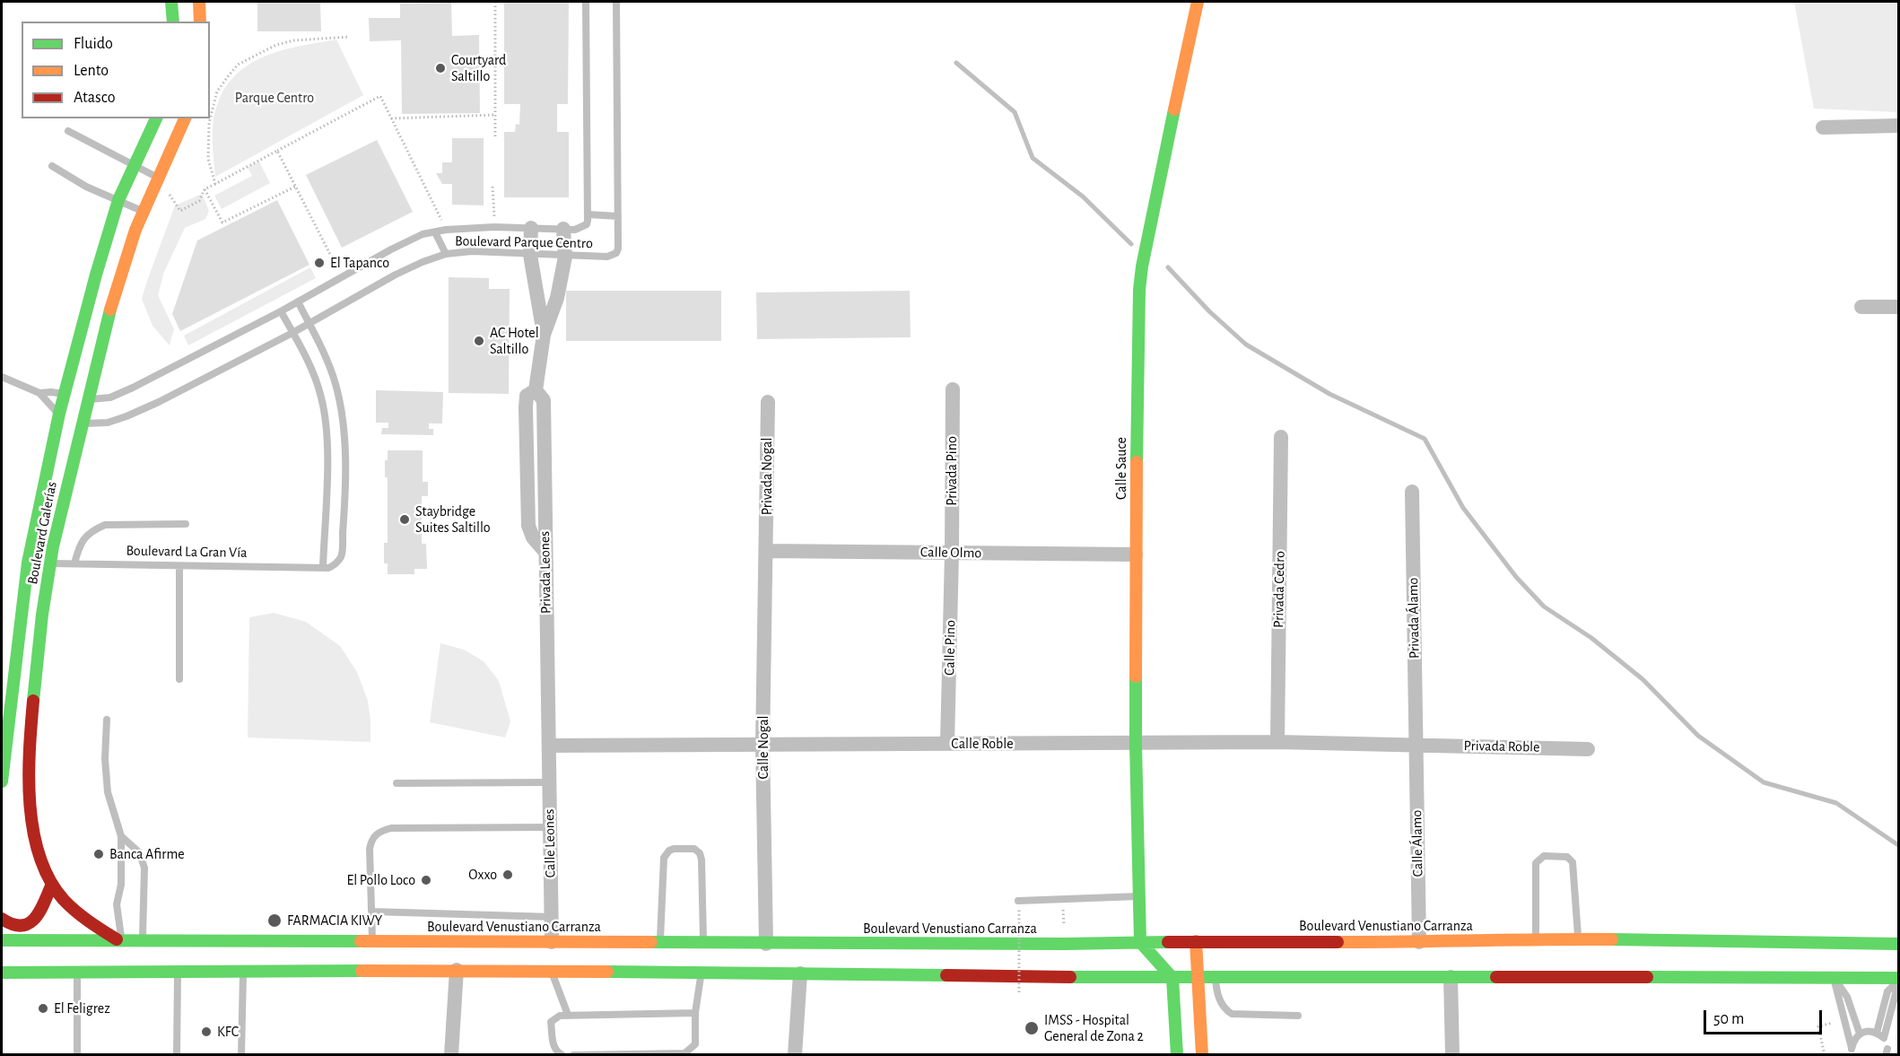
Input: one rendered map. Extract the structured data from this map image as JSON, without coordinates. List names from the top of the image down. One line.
{"streets":{"main road":["Calle Sauce","Boulevard Galerías","Boulevard Venustiano Carranza"],"street":["Privada Pino","Privada Nogal","Calle Olmo","Privada Leones","Privada Cedro","Privada Álamo","Calle Pino","Calle Roble","Privada Roble","Calle Nogal","Calle Leones","Calle Álamo"],"lane":["Boulevard Parque Centro","Boulevard La Gran Vía"]},"crossings":[["Boulevard Parque Centro","Boulevard Galerías"],["Calle Sauce","Calle Olmo"],["Calle Sauce","Calle Roble"],["Calle Sauce","Boulevard Venustiano Carranza"],["Privada Pino","Calle Olmo"],["Privada Pino","Calle Pino"],["Privada Nogal","Calle Olmo"],["Privada Nogal","Calle Nogal"],["Boulevard Galerías","Boulevard La Gran Vía"],["Boulevard Galerías","Boulevard Venustiano Carranza"],["Calle Olmo","Calle Pino"],["Calle Olmo","Calle Nogal"],["Privada Leones","Calle Roble"],["Privada Leones","Calle Leones"],["Privada Cedro","Calle Roble"],["Privada Álamo","Calle Roble"],["Privada Álamo","Privada Roble"],["Privada Álamo","Calle Álamo"],["Calle Pino","Calle Roble"],["Calle Roble","Privada Roble"],["Calle Roble","Calle Nogal"],["Calle Roble","Calle Leones"],["Calle Roble","Calle Álamo"],["Privada Roble","Calle Álamo"],["Calle Nogal","Boulevard Venustiano Carranza"],["Calle Leones","Boulevard Venustiano Carranza"],["Calle Álamo","Boulevard Venustiano Carranza"]],"parks":["Parque Centro"],"places":["Courtyard Saltillo","El Tapanco","AC Hotel Saltillo","Staybridge Suites Saltillo","Banca Afirme","Oxxo","El Pollo Loco","FARMACIA KIWY","El Feligrez","IMSS - Hospital General de Zona 2","KFC"],"legend":["Fluido","Lento","Atasco"],"scale_bar":"50 m"}
